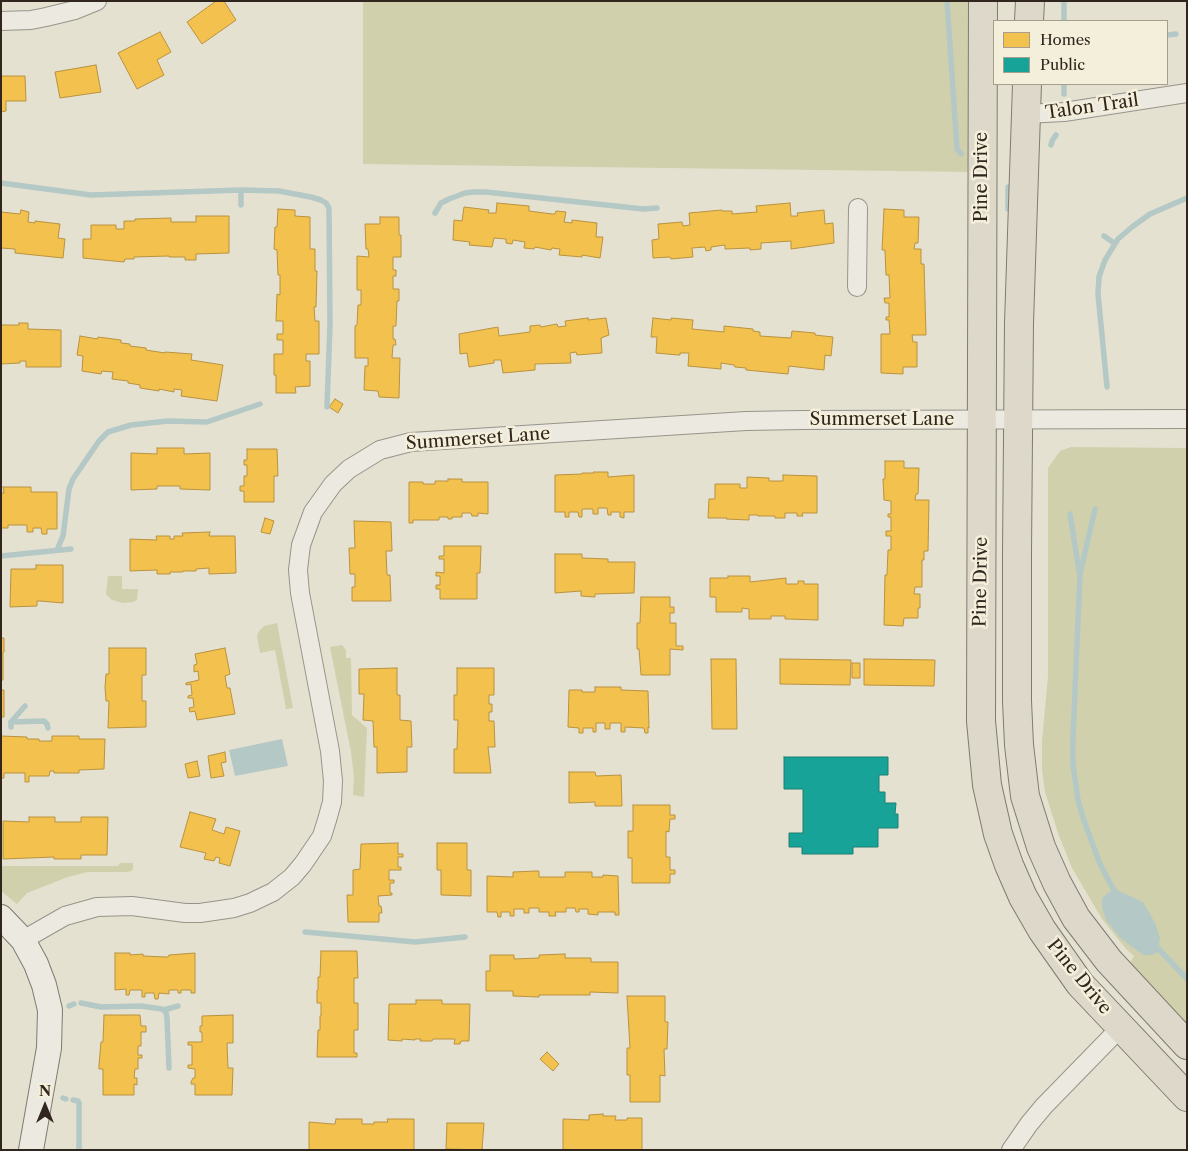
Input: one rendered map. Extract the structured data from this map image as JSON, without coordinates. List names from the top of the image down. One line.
{"streets":{"main road":["Pine Drive"],"street":["Talon Trail","Summerset Lane"]},"crossings":[["Talon Trail","Pine Drive"],["Pine Drive","Summerset Lane"]],"legend":["Homes","Public"],"north":"top"}
